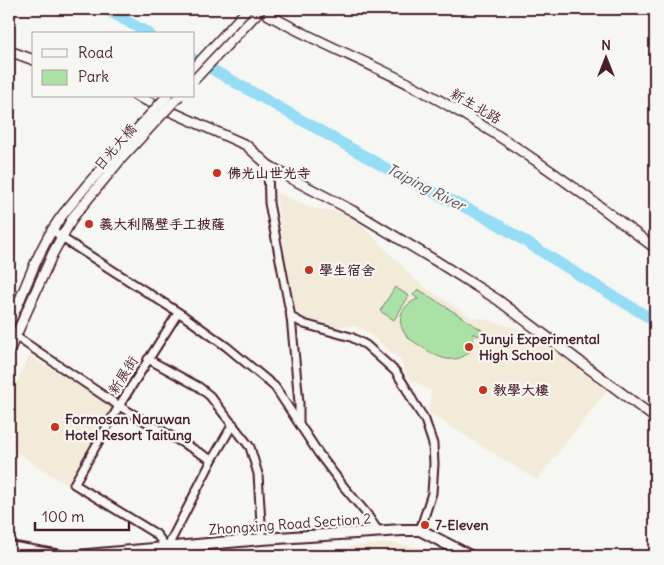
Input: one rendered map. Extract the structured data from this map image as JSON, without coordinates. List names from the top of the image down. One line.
{"streets":{"main road":["Zhongxing Road Section 2"],"street":["新生北路","日光大橋","新展街"]},"crossings":[["新展街","Zhongxing Road Section 2"]],"water":["Taiping River"],"places":["佛光山世光寺","義大利隔壁手工披薩","學生宿舍","Junyi Experimental High School","教學大樓","Formosan Naruwan Hotel Resort Taitung","7-Eleven"],"legend":["Road","Park"],"scale_bar":"100 m","north":"top"}
